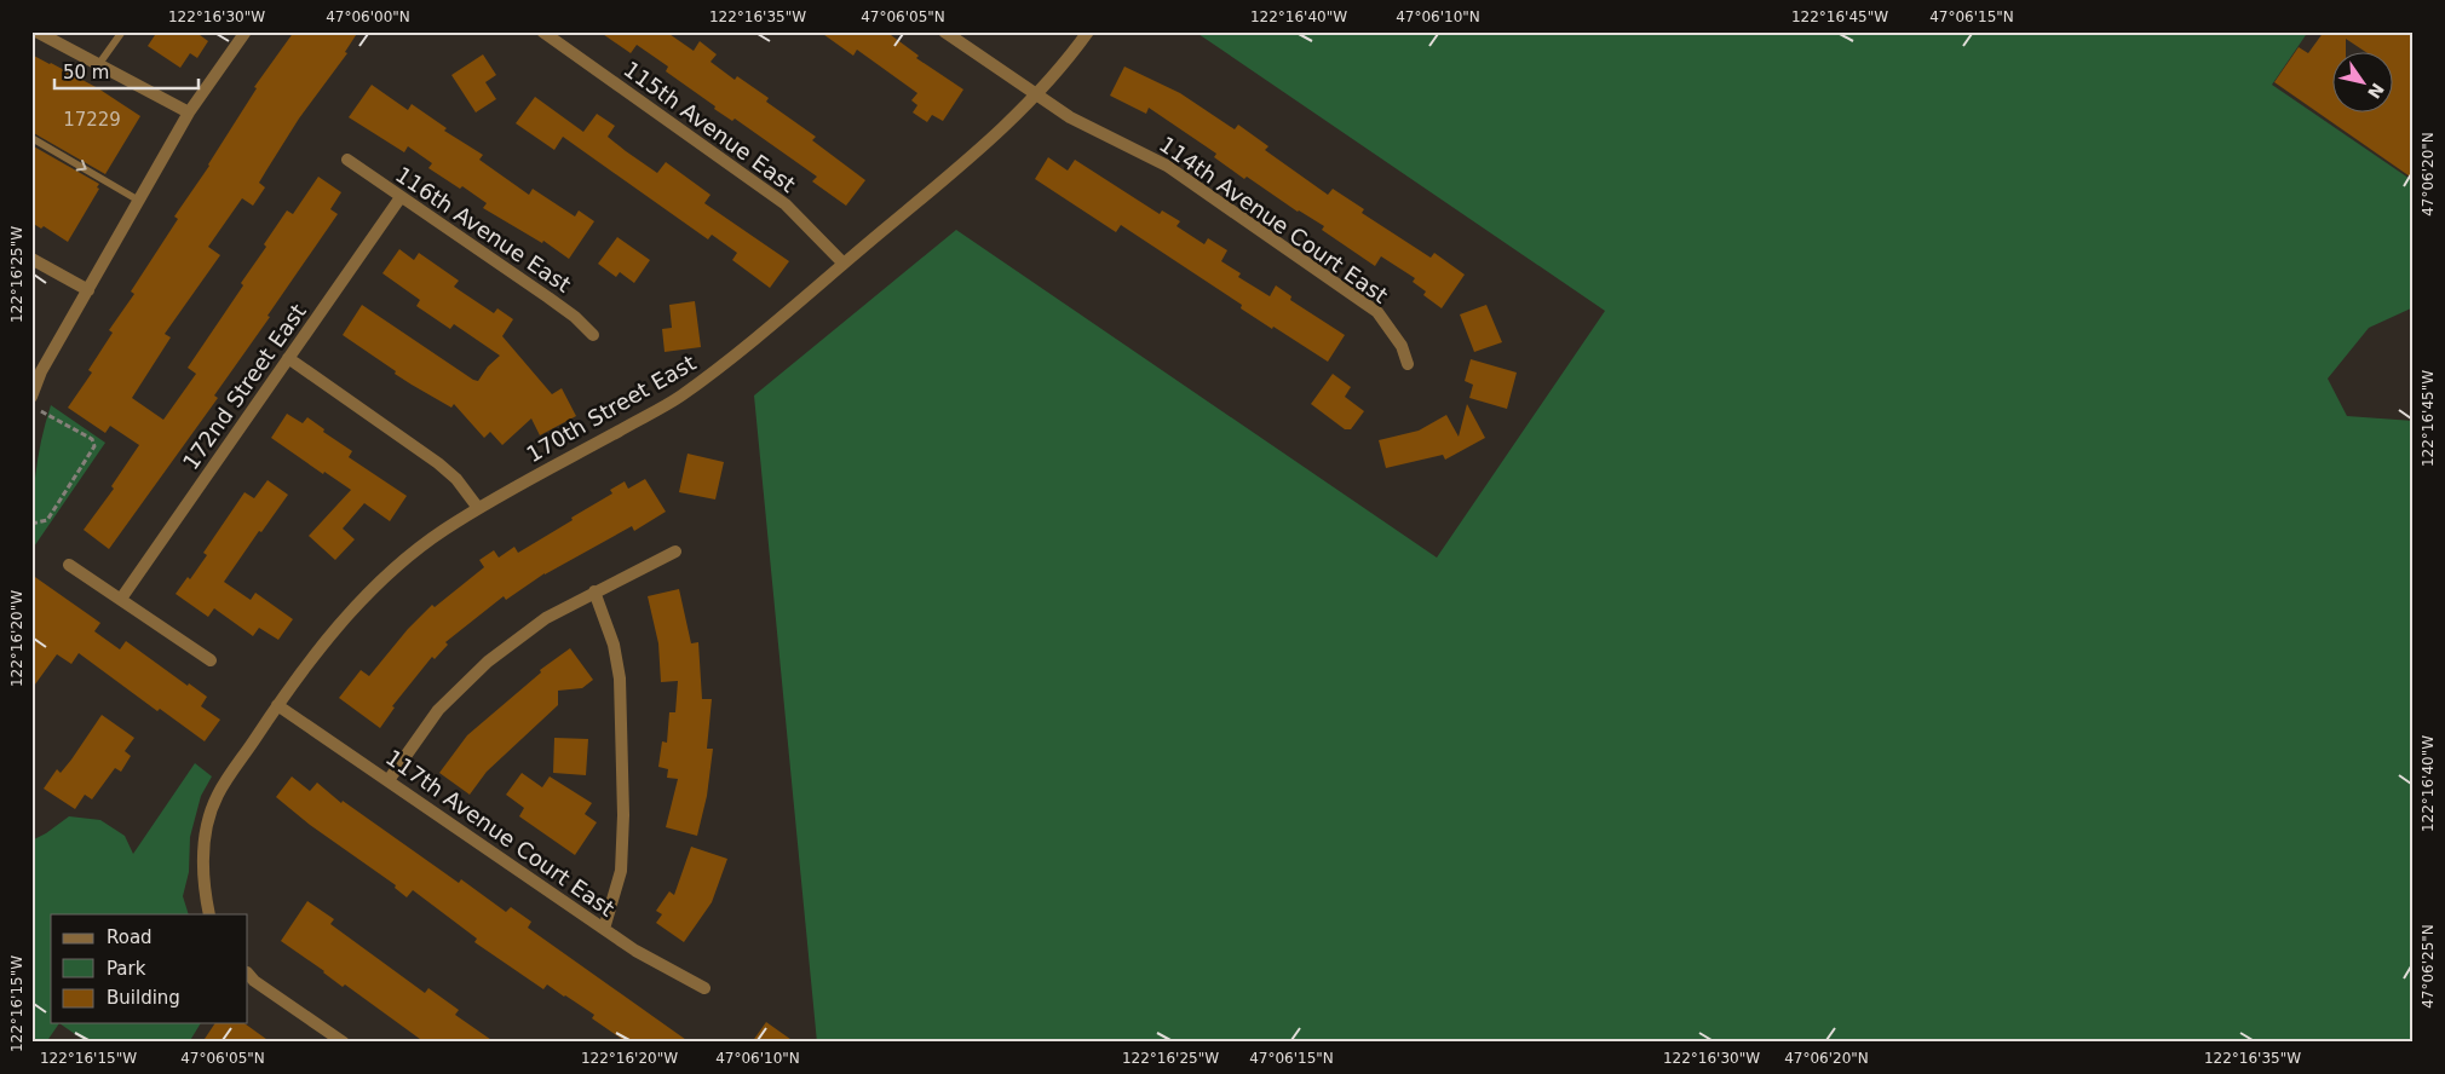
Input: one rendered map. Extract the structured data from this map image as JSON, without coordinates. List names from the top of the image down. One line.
{"streets":{"street":["115th Avenue East","114th Avenue Court East","116th Avenue East","172nd Street East","170th Street East","117th Avenue Court East"]},"crossings":[["115th Avenue East","170th Street East"],["114th Avenue Court East","170th Street East"],["116th Avenue East","172nd Street East"],["170th Street East","117th Avenue Court East"]],"house_numbers":["17229"],"legend":["Road","Park","Building"],"scale_bar":"50 m","north":"bottom right","coordinates":["122°16'30\"W","47°06'00\"N","122°16'35\"W","47°06'05\"N","122°16'40\"W","47°06'10\"N","122°16'45\"W","47°06'15\"N","47°06'20\"N","122°16'25\"W","122°16'20\"W","47°06'25\"N","122°16'15\"W"]}
